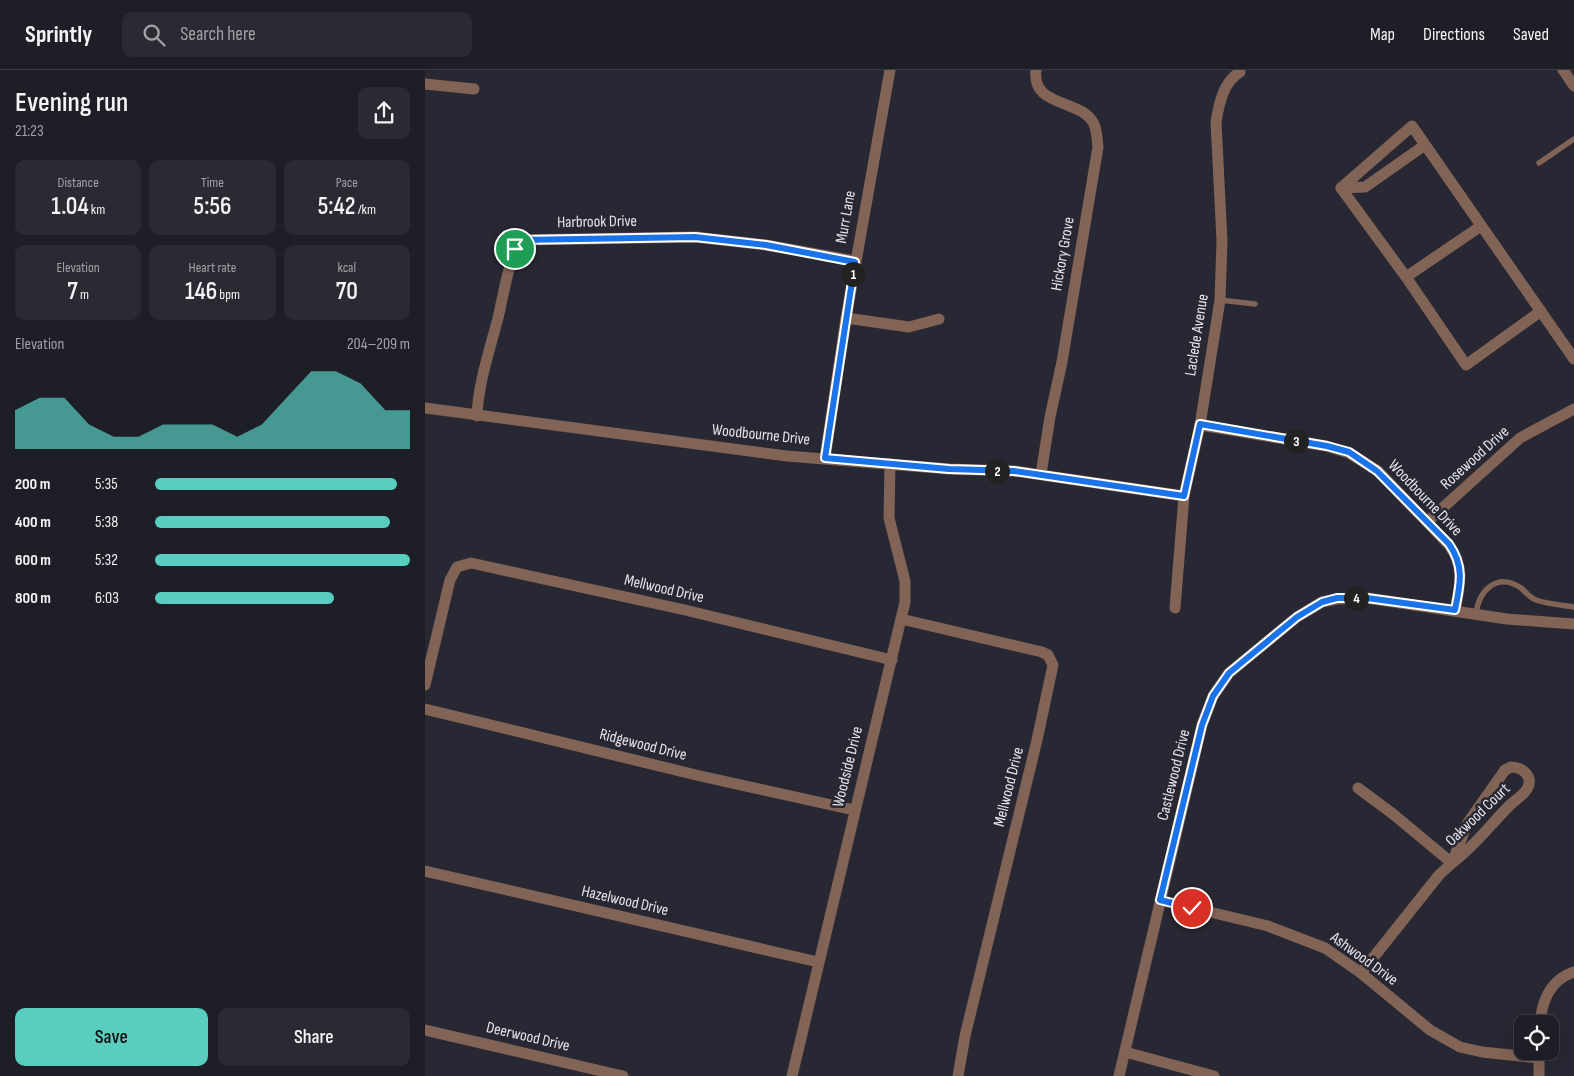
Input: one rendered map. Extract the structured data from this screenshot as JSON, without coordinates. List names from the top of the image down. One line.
{"streets":{"street":["Murr Lane","Harbrook Drive","Hickory Grove","Laclede Avenue","Woodbourne Drive","Rosewood Drive","Mellwood Drive","Ridgewood Drive","Woodside Drive","Castlewood Drive","Oakwood Court","Hazelwood Drive","Ashwood Drive","Deerwood Drive"]},"crossings":[["Murr Lane","Harbrook Drive"],["Murr Lane","Woodbourne Drive"],["Harbrook Drive","Woodbourne Drive"],["Hickory Grove","Woodbourne Drive"],["Laclede Avenue","Woodbourne Drive"],["Woodbourne Drive","Rosewood Drive"],["Woodbourne Drive","Woodside Drive"],["Woodbourne Drive","Castlewood Drive"],["Mellwood Drive","Woodside Drive"],["Ridgewood Drive","Woodside Drive"],["Woodside Drive","Hazelwood Drive"],["Castlewood Drive","Ashwood Drive"],["Oakwood Court","Ashwood Drive"]],"page":{"header":"Sprintly","search":"Search here","nav":["Map","Directions","Saved"],"heading":["Evening run","21:23"],"stats":[["Distance","1.04 km"],["Time","5:56"],["Pace","5:42 /km"],["Elevation","7 m"],["Heart rate","146 bpm"],["kcal","70"]],"pins":["1","3","2","4"],"chart":["Elevation","204–209 m"],"list":[{"name":"200 m","note":"5:35"},{"name":"400 m","note":"5:38"},{"name":"600 m","note":"5:32"},{"name":"800 m","note":"6:03"}],"buttons":["Save","Share"]}}
